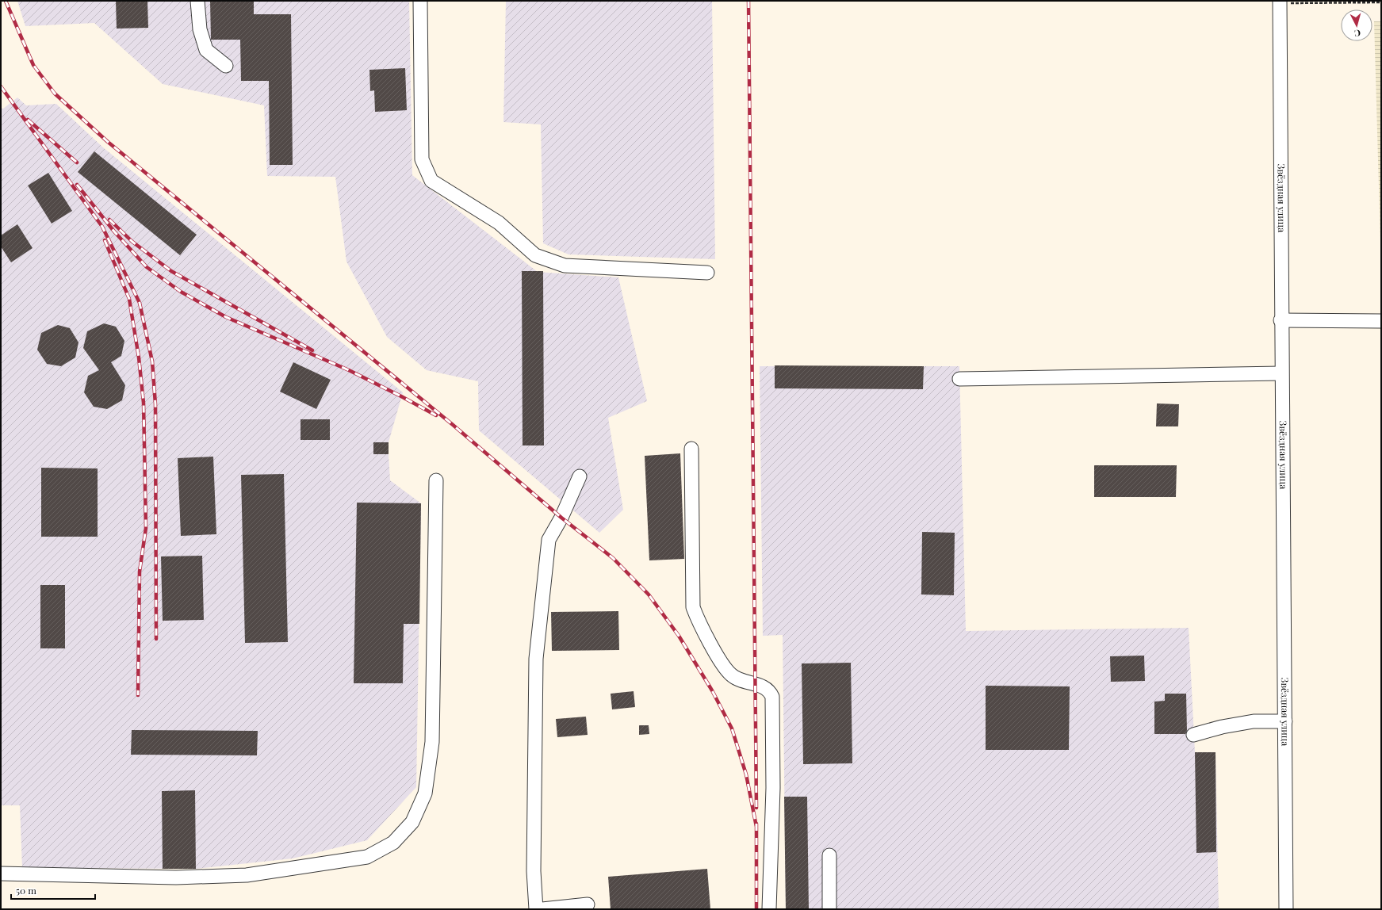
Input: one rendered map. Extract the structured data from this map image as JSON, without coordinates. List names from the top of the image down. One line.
{"streets":{"street":["Звёздная улица"]},"scale_bar":"50 m","north":"bottom"}
